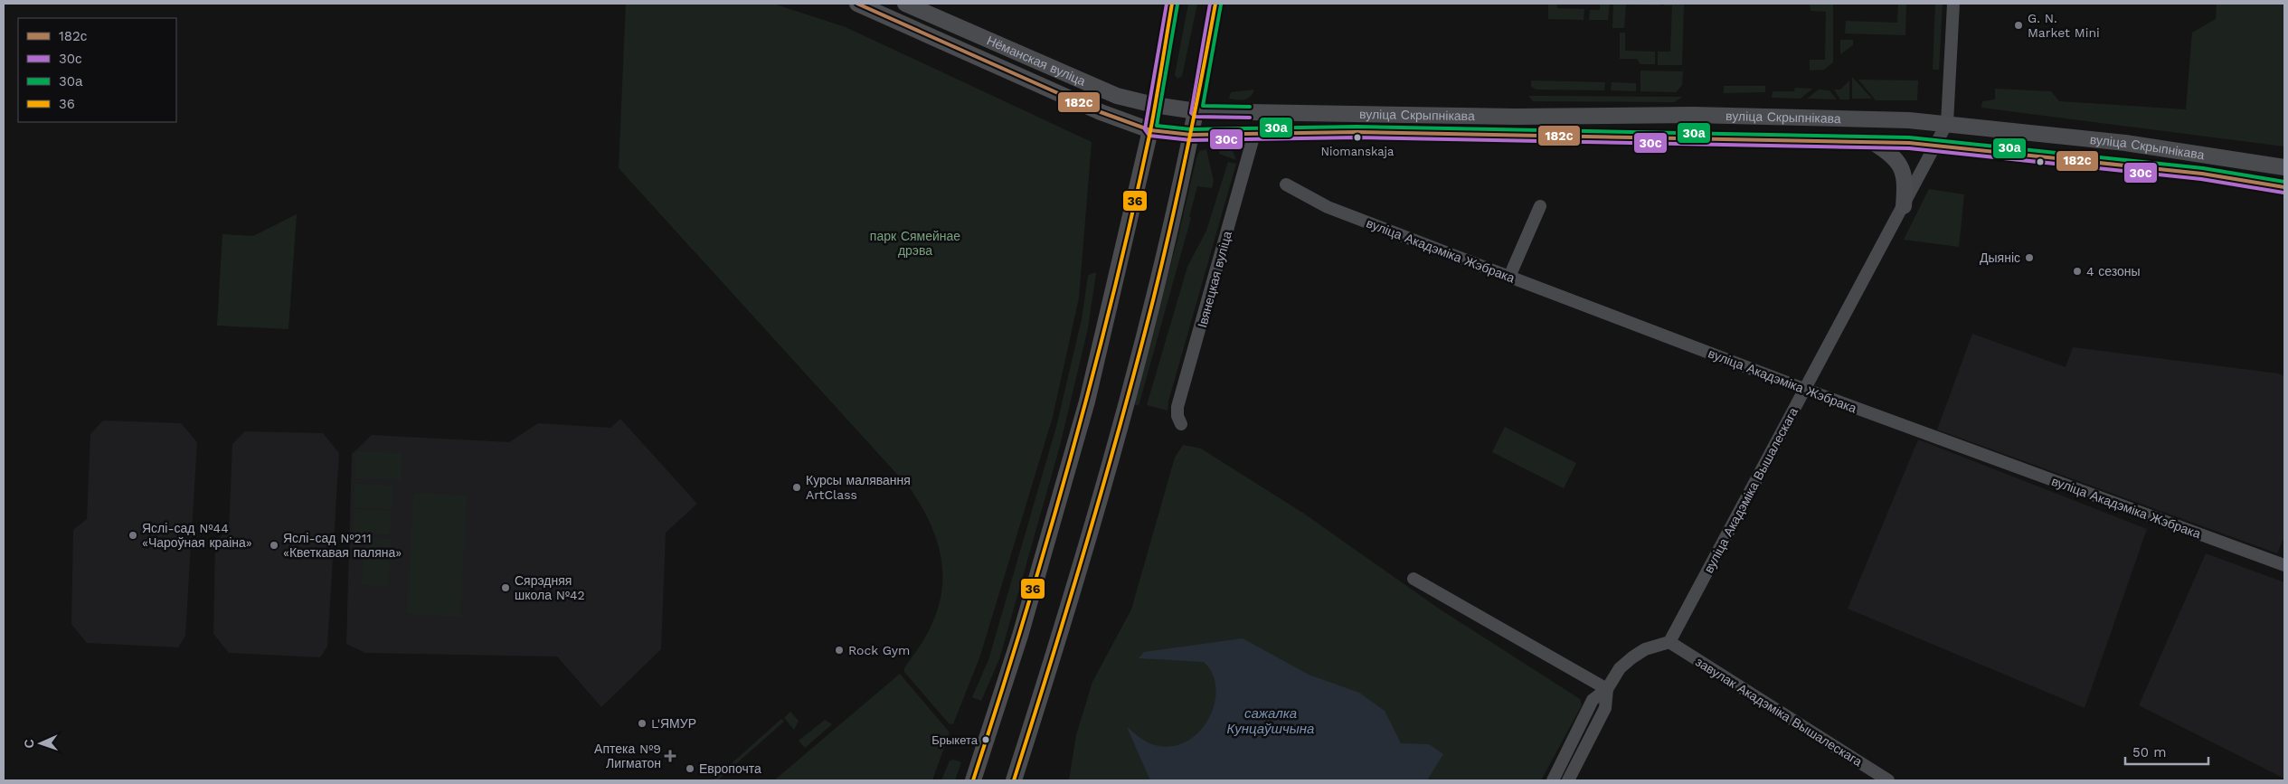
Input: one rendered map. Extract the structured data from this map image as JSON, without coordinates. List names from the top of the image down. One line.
{"streets":{"main road":["Нёманская вуліца","вуліца Скрыпнікава"],"street":["вуліца Акадэміка Жэбрака","Івянецкая вуліца","вуліца Акадэміка Вышалескага","завулак Акадэміка Вышалескага"]},"crossings":[["Нёманская вуліца","вуліца Скрыпнікава"],["вуліца Скрыпнікава","Івянецкая вуліца"],["вуліца Скрыпнікава","вуліца Акадэміка Вышалескага"],["вуліца Акадэміка Жэбрака","вуліца Акадэміка Вышалескага"],["вуліца Акадэміка Вышалескага","завулак Акадэміка Вышалескага"]],"water":["сажалка Кунцаўшчына"],"parks":["парк Сямейнае дрэва"],"places":{"other":["G. N. Market Mini","Niomanskaja","Дыяніс","4 сезоны","Курсы малявання ArtClass","Яслі-сад №44 «Чароўная краіна»","Яслі-сад №211 «Кветкавая паляна»","Сярэдняя школа №42","Rock Gym","L'ЯМУР","Брыкета","Европочта"],"health":["Аптека №9 Лигматон"]},"lines":["transit line 182с","transit line 30с","transit line 36","transit line 30а"],"legend":["182с","30с","30а","36"],"scale_bar":"50 m","north":"left"}
